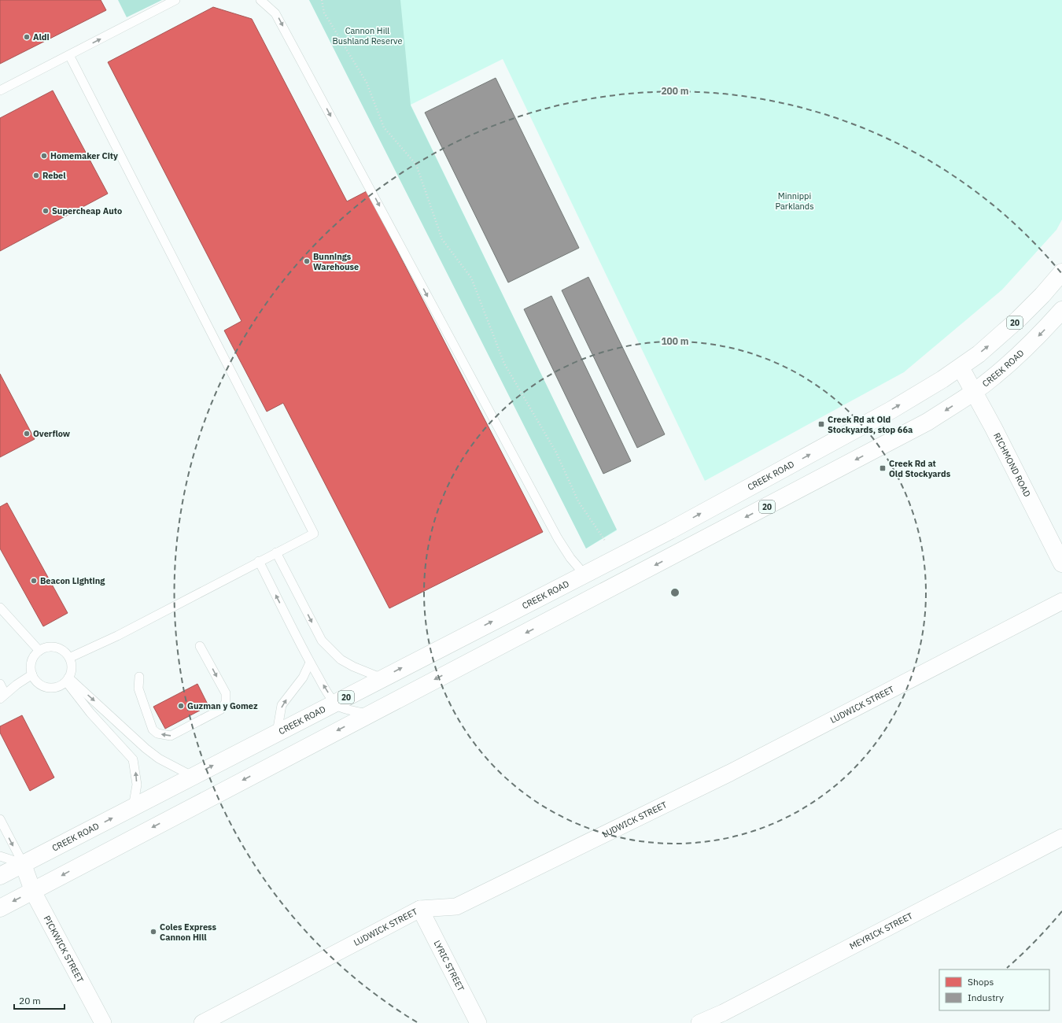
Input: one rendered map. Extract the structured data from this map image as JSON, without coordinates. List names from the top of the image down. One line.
{"streets":{"main road":["20","CREEK ROAD","RICHMOND ROAD"],"street":["LUDWICK STREET","MEYRICK STREET","PICKWICK STREET","LYRIC STREET"]},"crossings":[["CREEK ROAD","RICHMOND ROAD"],["CREEK ROAD","PICKWICK STREET"],["LUDWICK STREET","LYRIC STREET"]],"parks":["Cannon Hill Bushland Reserve","Minnippi Parklands"],"places":{"other":["Aldi","Homemaker City","Rebel","Supercheap Auto","Bunnings Warehouse","Overflow","Beacon Lighting","Guzman y Gomez","Coles Express Cannon Hill"],"transit":["Creek Rd at Old Stockyards, stop 66a","Creek Rd at Old Stockyards"]},"legend":["Shops","Industry"],"scale_bar":"20 m","rings":["200 m","100 m"]}
